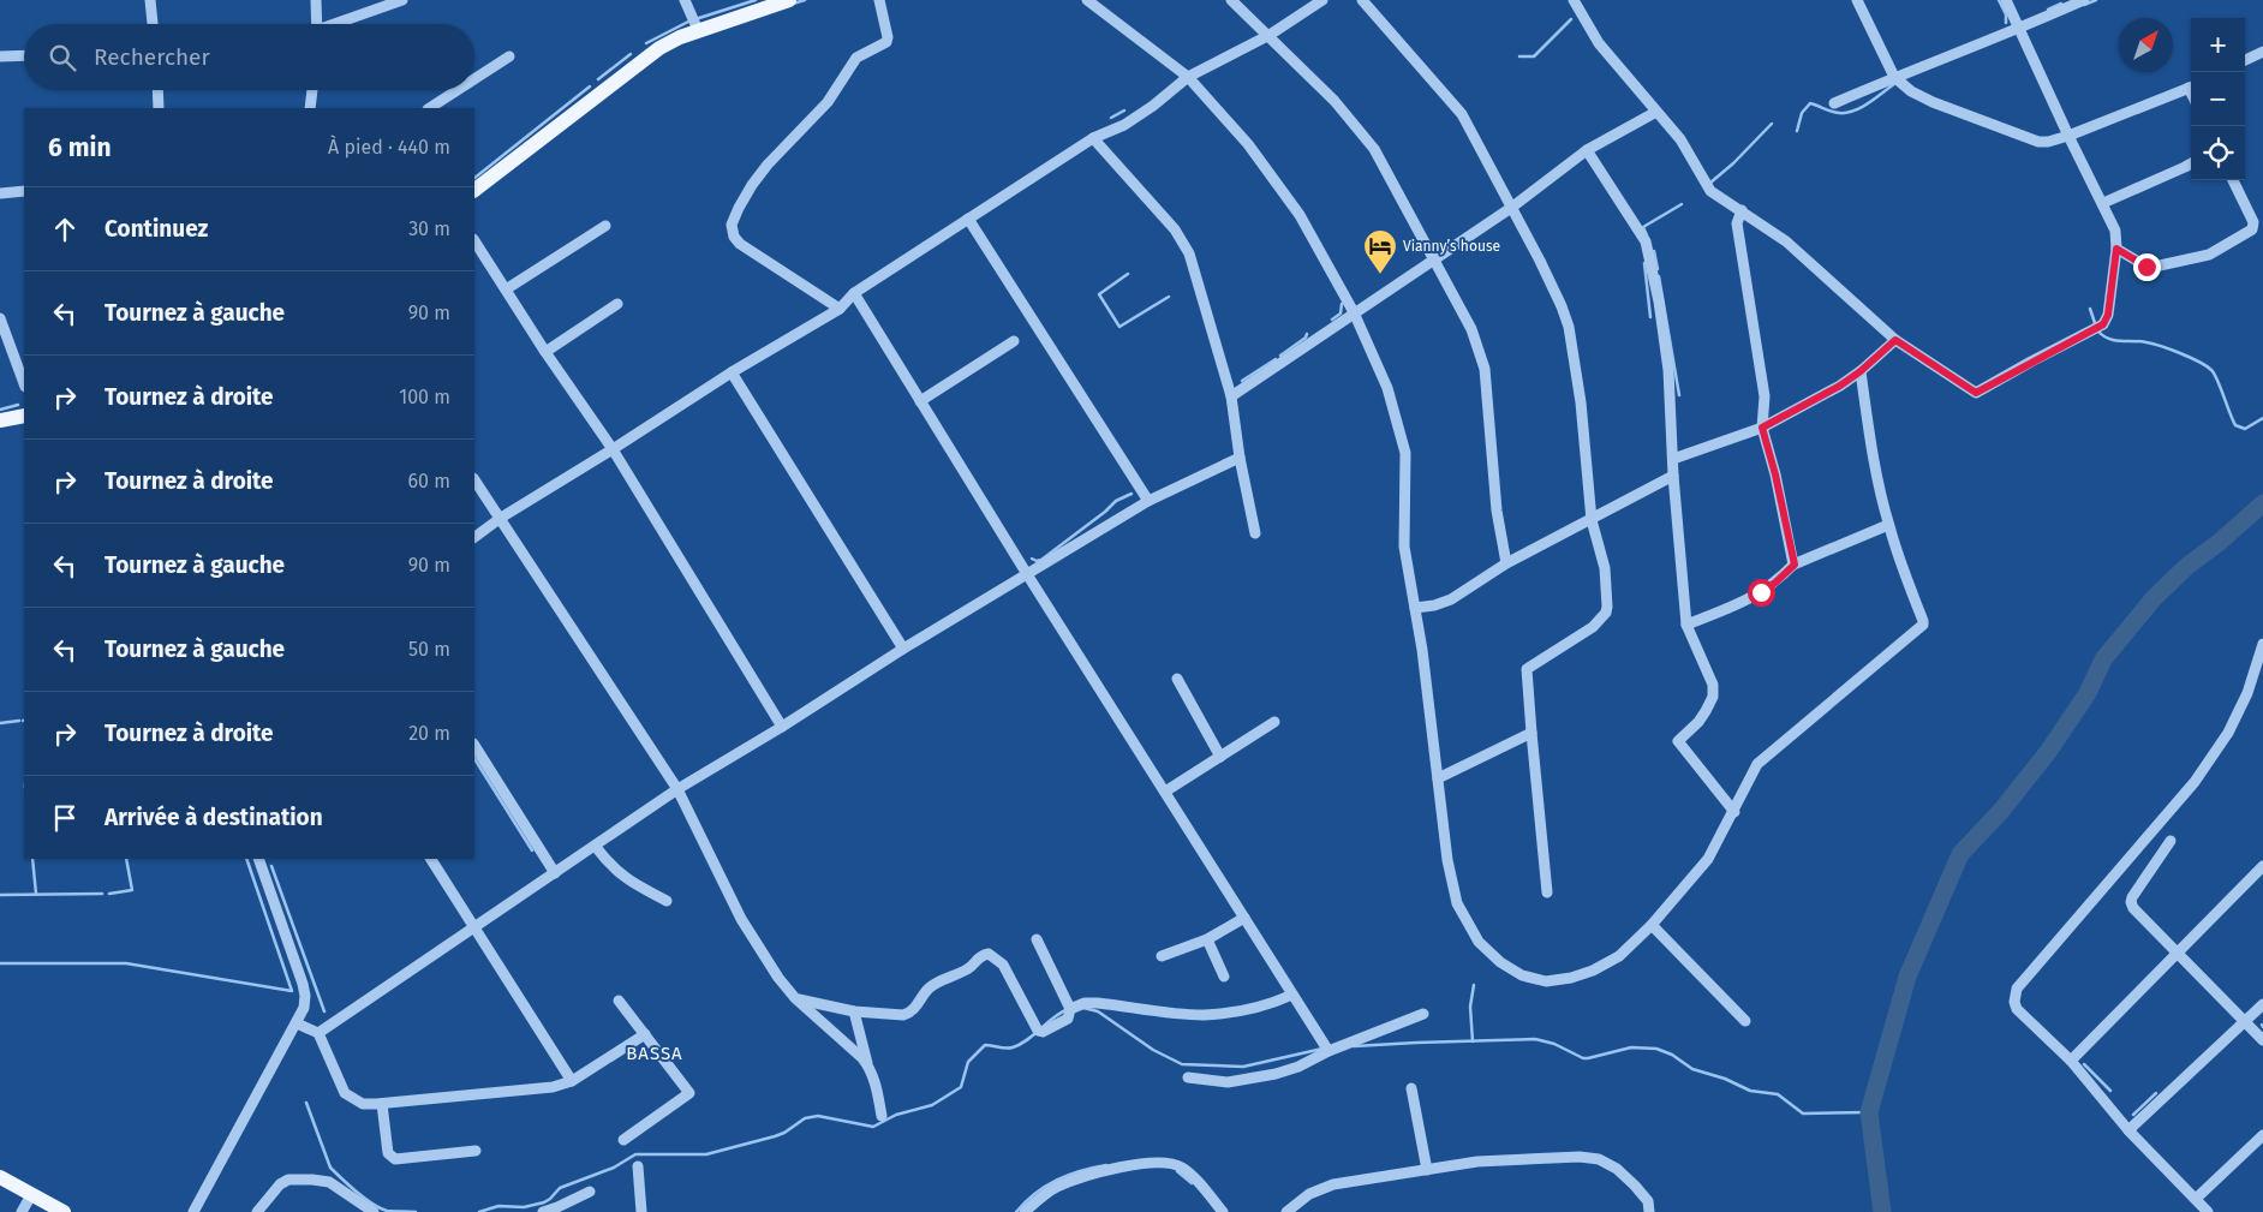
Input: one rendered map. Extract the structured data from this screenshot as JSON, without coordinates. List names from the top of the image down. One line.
{"districts":["BASSA"],"places":{"hotel":["Vianny’s house"]},"north":"top right","page":{"map_buttons":["+","−"],"search":"Rechercher","heading":["6 min","À pied · 440 m"],"list":[["Continuez","30 m"],["Tournez à gauche","90 m"],["Tournez à droite","100 m"],["Tournez à droite","60 m"],["Tournez à gauche","90 m"],["Tournez à gauche","50 m"],["Tournez à droite","20 m"],"Arrivée à destination"]}}
